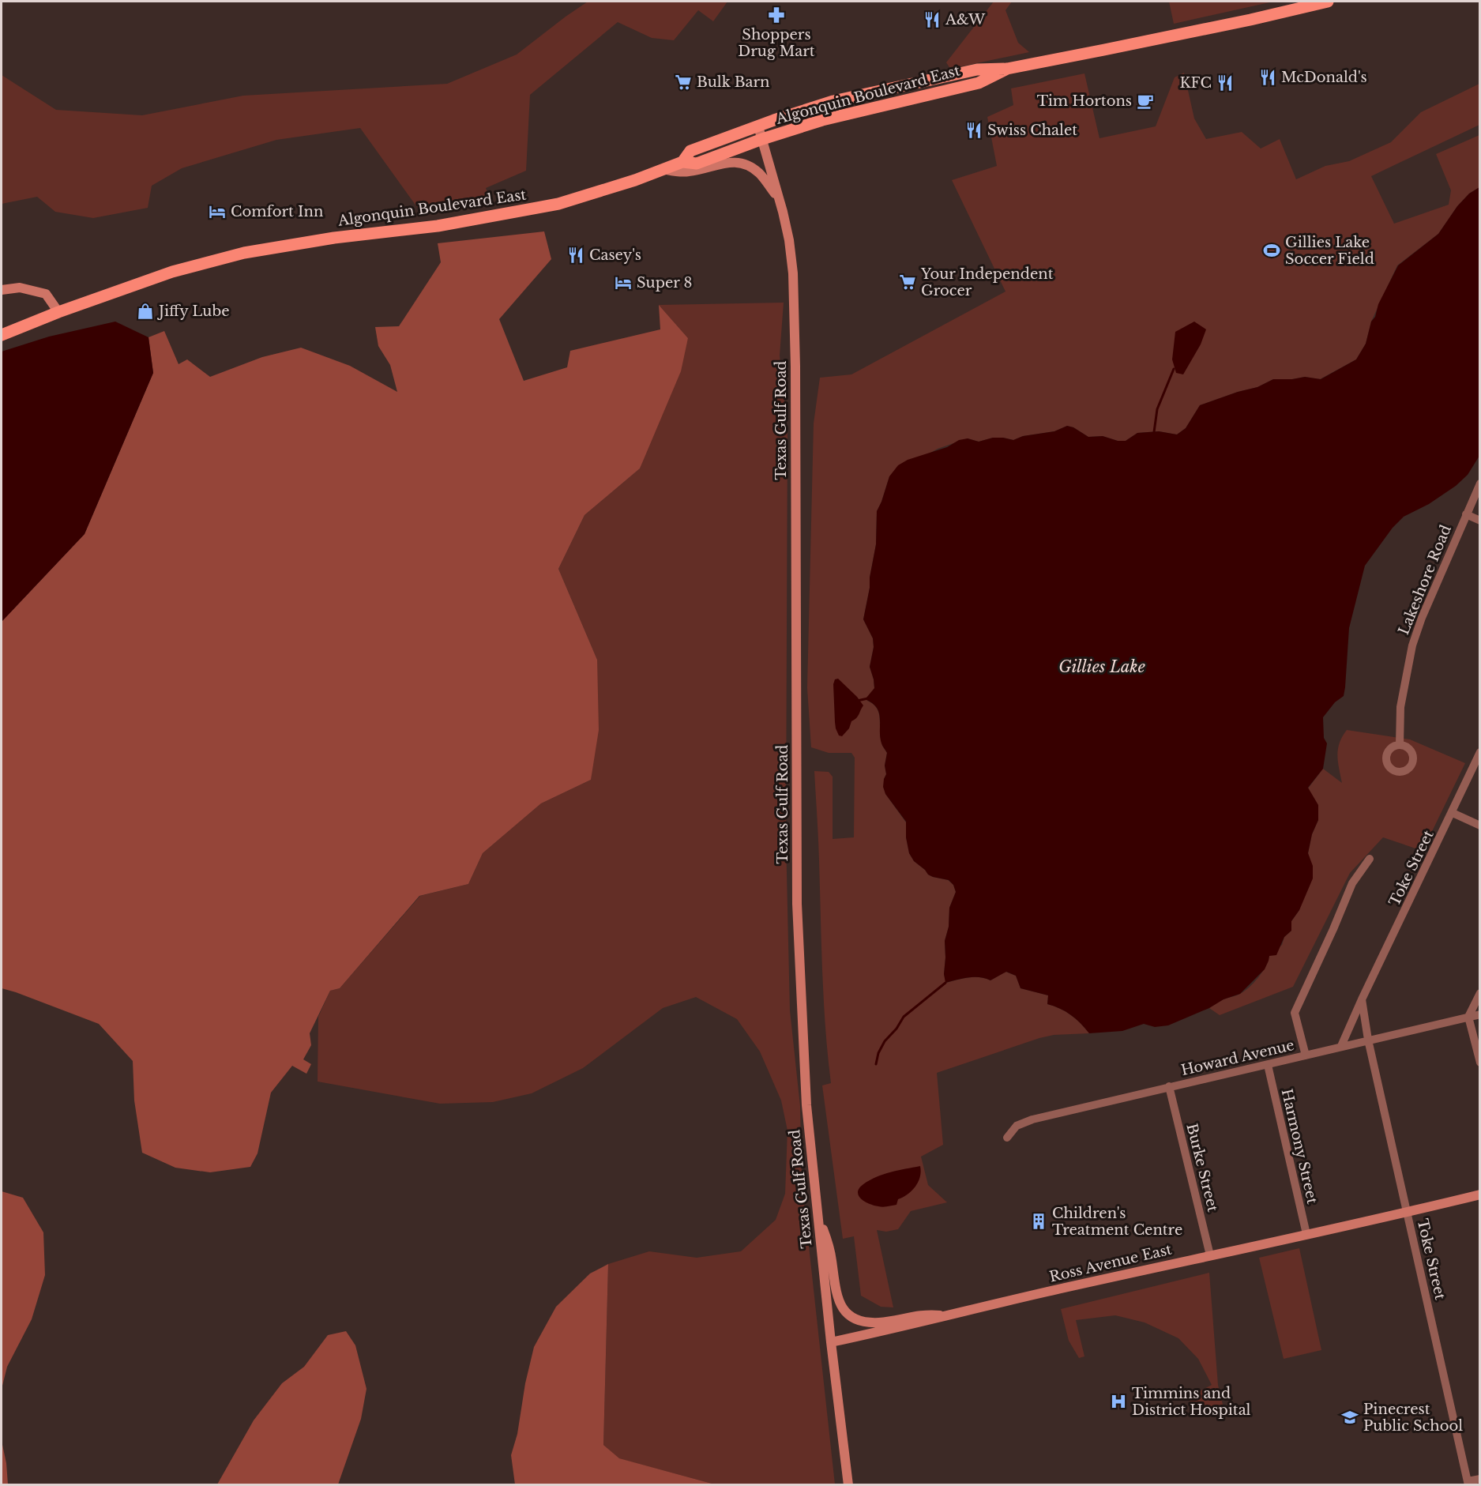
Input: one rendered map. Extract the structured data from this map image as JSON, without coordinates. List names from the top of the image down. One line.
{"streets":{"main road":["Algonquin Boulevard East","Texas Gulf Road","Ross Avenue East"],"street":["Lakeshore Road","Toke Street","Howard Avenue","Harmony Street","Burke Street"]},"crossings":[["Algonquin Boulevard East","Texas Gulf Road"],["Texas Gulf Road","Ross Avenue East"],["Toke Street","Howard Avenue"],["Toke Street","Ross Avenue East"],["Howard Avenue","Harmony Street"],["Howard Avenue","Burke Street"],["Harmony Street","Ross Avenue East"],["Burke Street","Ross Avenue East"]],"water":["Gillies Lake"],"places":{"pharmacy":["Shoppers Drug Mart"],"restaurant":["A&W","McDonald's","KFC","Swiss Chalet","Casey's"],"supermarket":["Bulk Barn","Your Independent Grocer"],"cafe":["Tim Hortons"],"hotel":["Comfort Inn","Super 8"],"sports":["Gillies Lake Soccer Field"],"shop":["Jiffy Lube"],"building":["Children's Treatment Centre"],"hospital":["Timmins and District Hospital"],"school or university":["Pinecrest Public School"]}}
